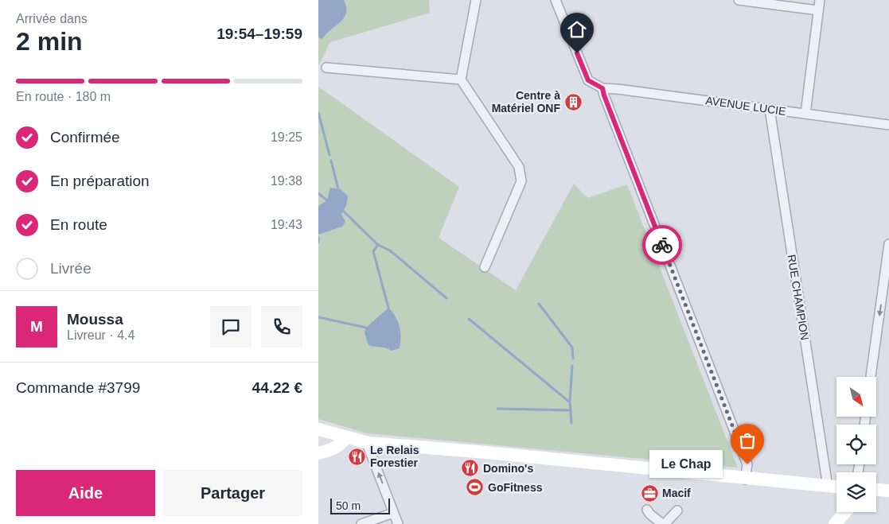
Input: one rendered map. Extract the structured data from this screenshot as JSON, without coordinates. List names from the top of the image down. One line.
{"streets":{"street":["AVENUE LUCIE","RUE CHAMPION"]},"crossings":[["AVENUE LUCIE","RUE CHAMPION"]],"places":{"building":["Centre à Matériel ONF"],"restaurant":["Le Relais Forestier","Domino's"],"other":["Le Chap"],"sports":["GoFitness"],"office":["Macif"]},"scale_bar":"50 m","north":"bottom right","page":{"heading":["2 min","Arrivée dans","19:54–19:59"],"panel":["Moussa","Livreur · 4.4","Commande #3799","44.22 €"],"bar":"En route · 180 m","list":[["Confirmée","19:25"],["En préparation","19:38"],["En route","19:43"],"Livrée"],"round":"M","bubble":"Le Chap","buttons":["Aide","Partager"],"scale":"50 m"}}
